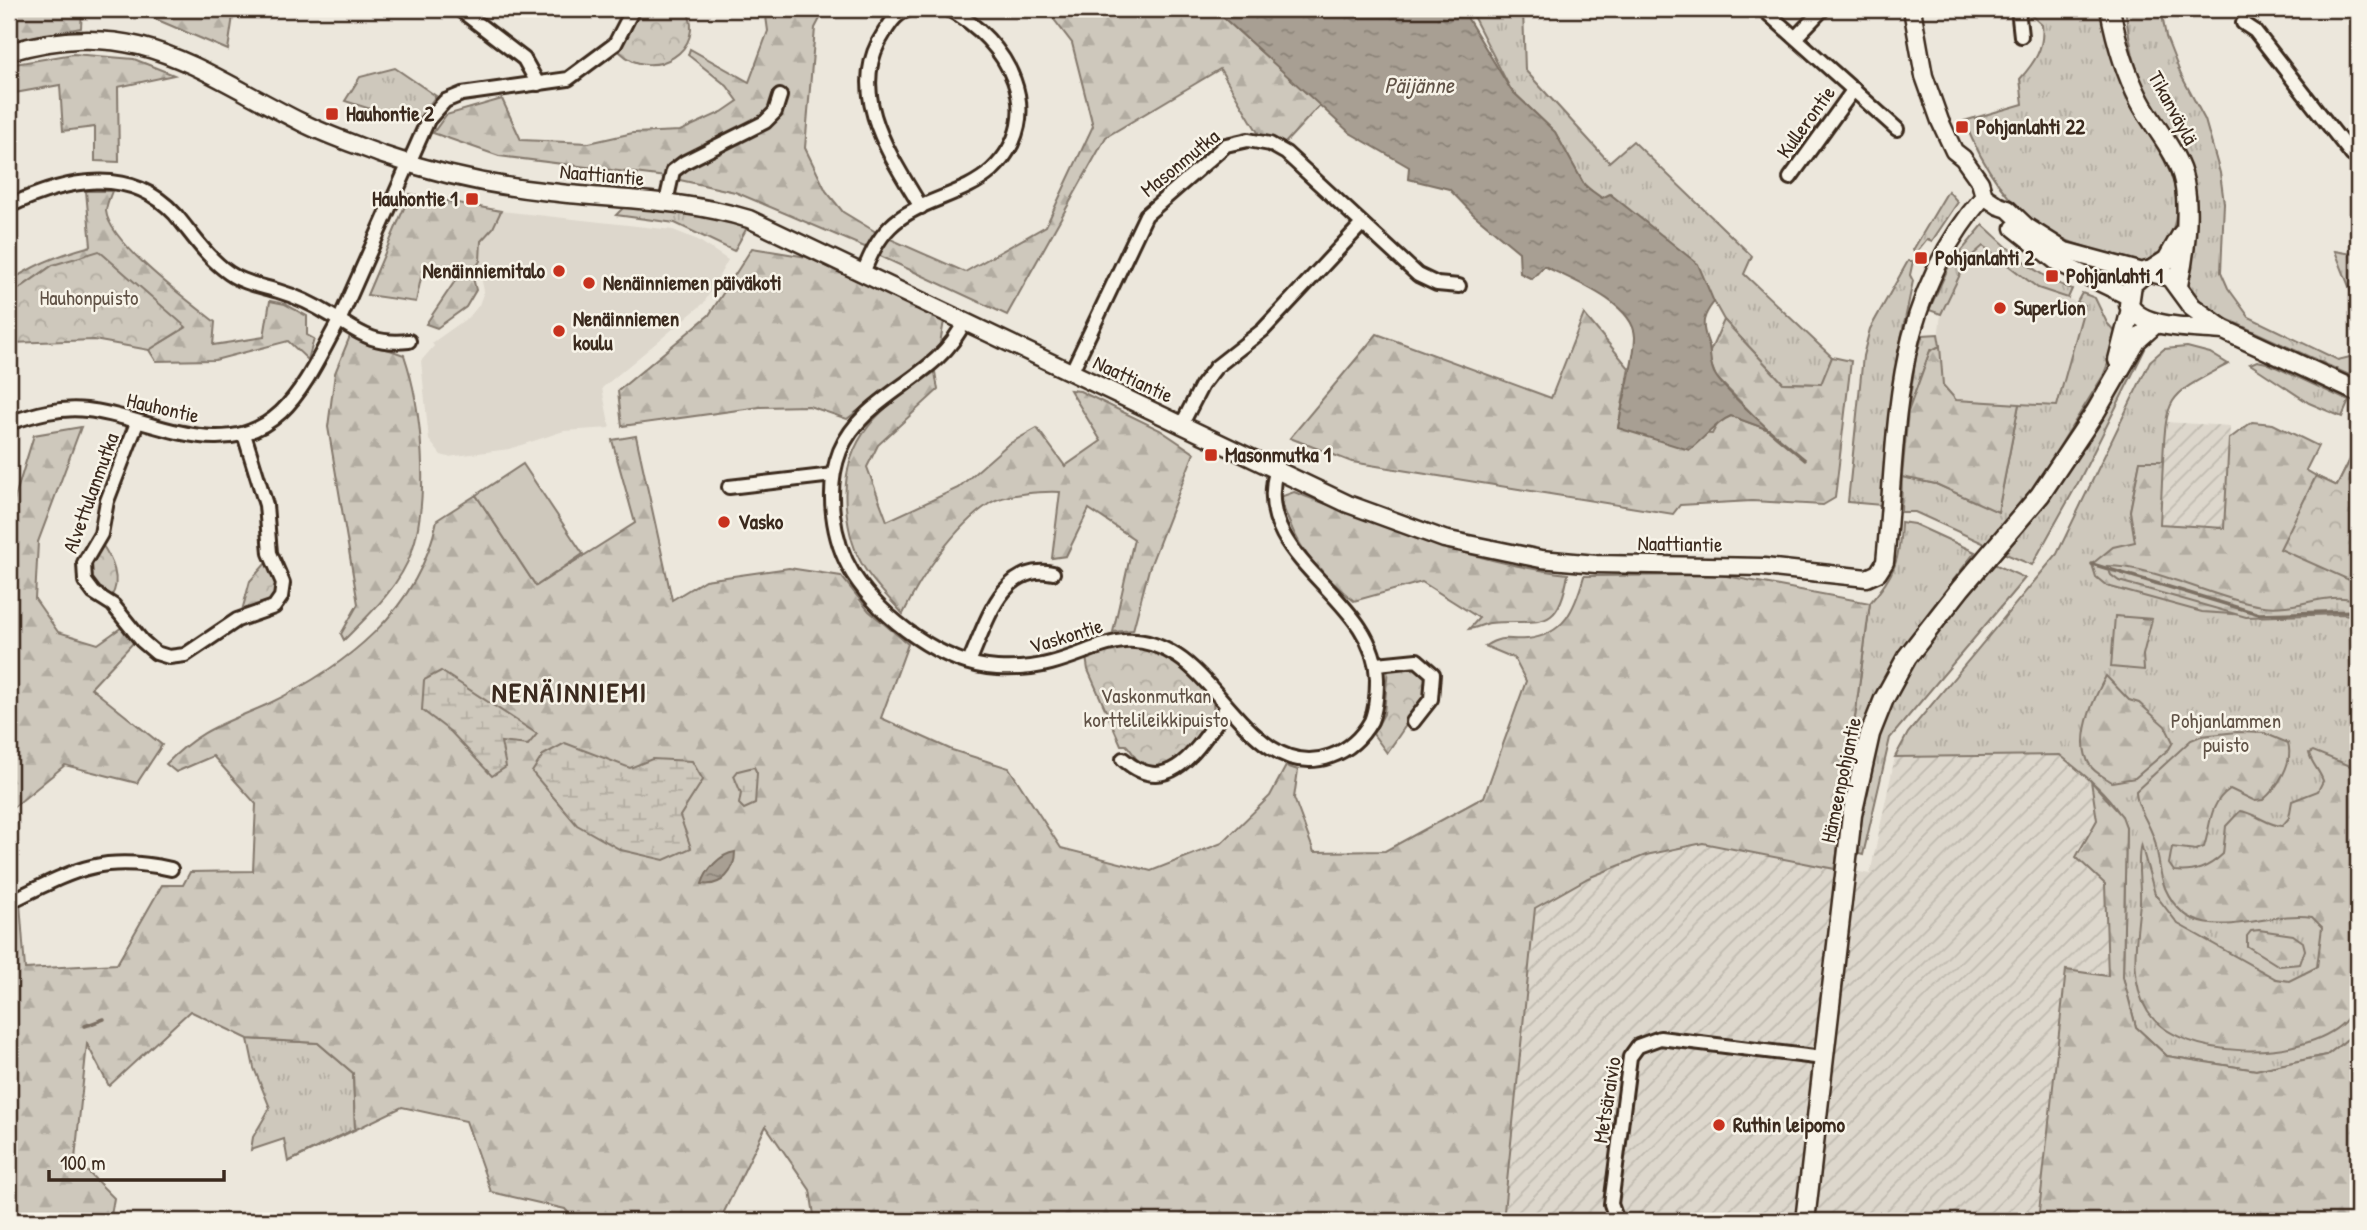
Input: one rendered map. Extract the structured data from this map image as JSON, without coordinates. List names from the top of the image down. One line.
{"streets":{"main road":["Tikanväylä","Hämeenpohjantie"],"street":["Kullerontie","Masonmutka","Naattiantie","Hauhontie","Alvettulanmutka","Vaskontie","Metsäraivio"]},"crossings":[["Tikanväylä","Hämeenpohjantie"],["Masonmutka","Naattiantie"],["Naattiantie","Hauhontie"],["Naattiantie","Vaskontie"],["Hauhontie","Alvettulanmutka"],["Hämeenpohjantie","Metsäraivio"]],"districts":["NENÄINNIEMI"],"water":["Päijänne"],"parks":["Hauhonpuisto","Vaskonmutkan korttelileikkipuisto","Pohjanlammen puisto"],"places":{"transit":["Hauhontie 2","Pohjanlahti 22","Hauhontie 1","Pohjanlahti 2","Pohjanlahti 1","Masonmutka 1"],"other":["Nenäinniemitalo","Nenäinniemen päiväkoti","Superlion","Nenäinniemen koulu","Vasko","Ruthin leipomo"]},"scale_bar":"100 m"}
